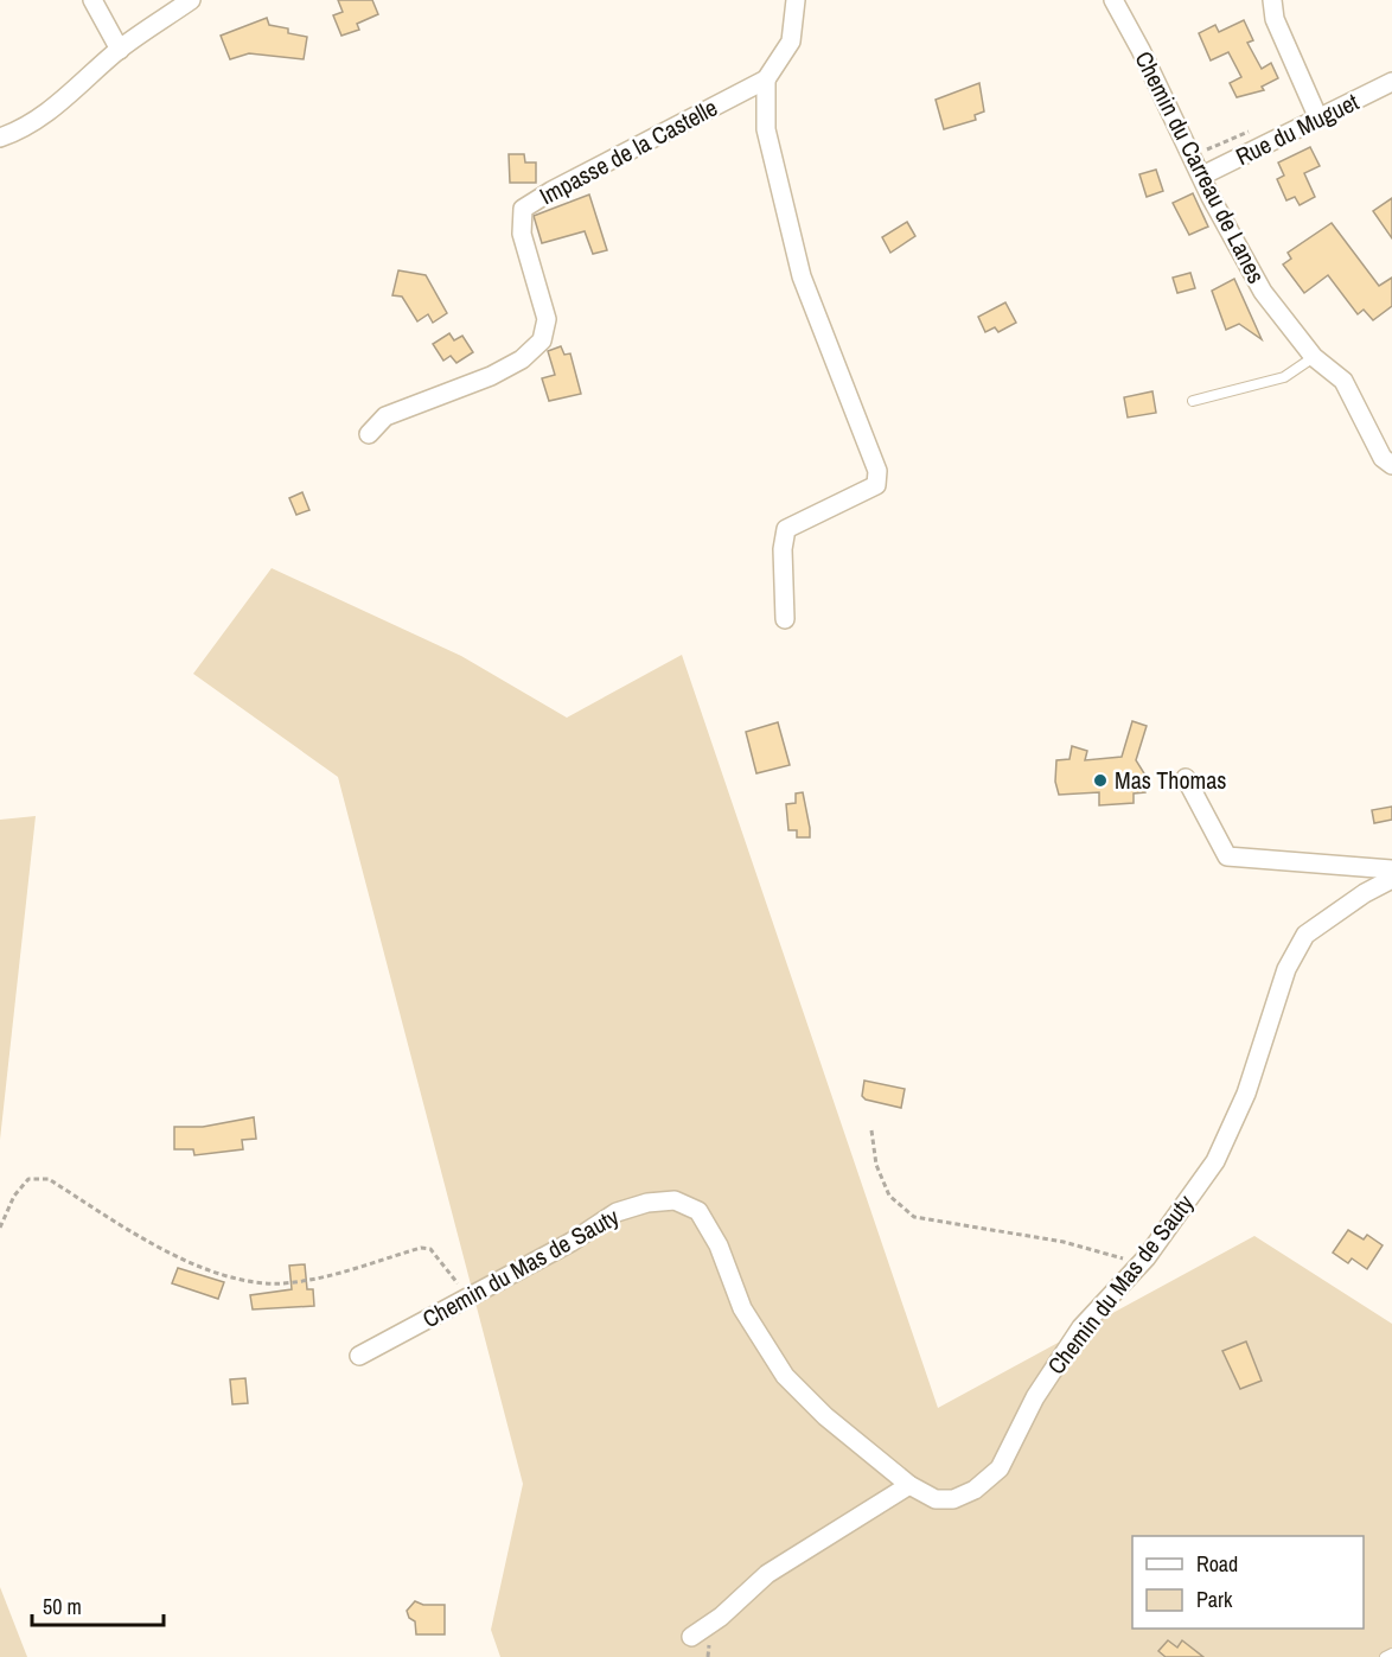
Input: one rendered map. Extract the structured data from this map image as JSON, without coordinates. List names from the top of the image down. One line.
{"streets":{"street":["Rue du Muguet","Impasse de la Castelle","Chemin du Carreau de Lanes","Chemin du Mas de Sauty"]},"crossings":[["Rue du Muguet","Chemin du Carreau de Lanes"]],"places":["Mas Thomas"],"legend":["Road","Park"],"scale_bar":"50 m"}
